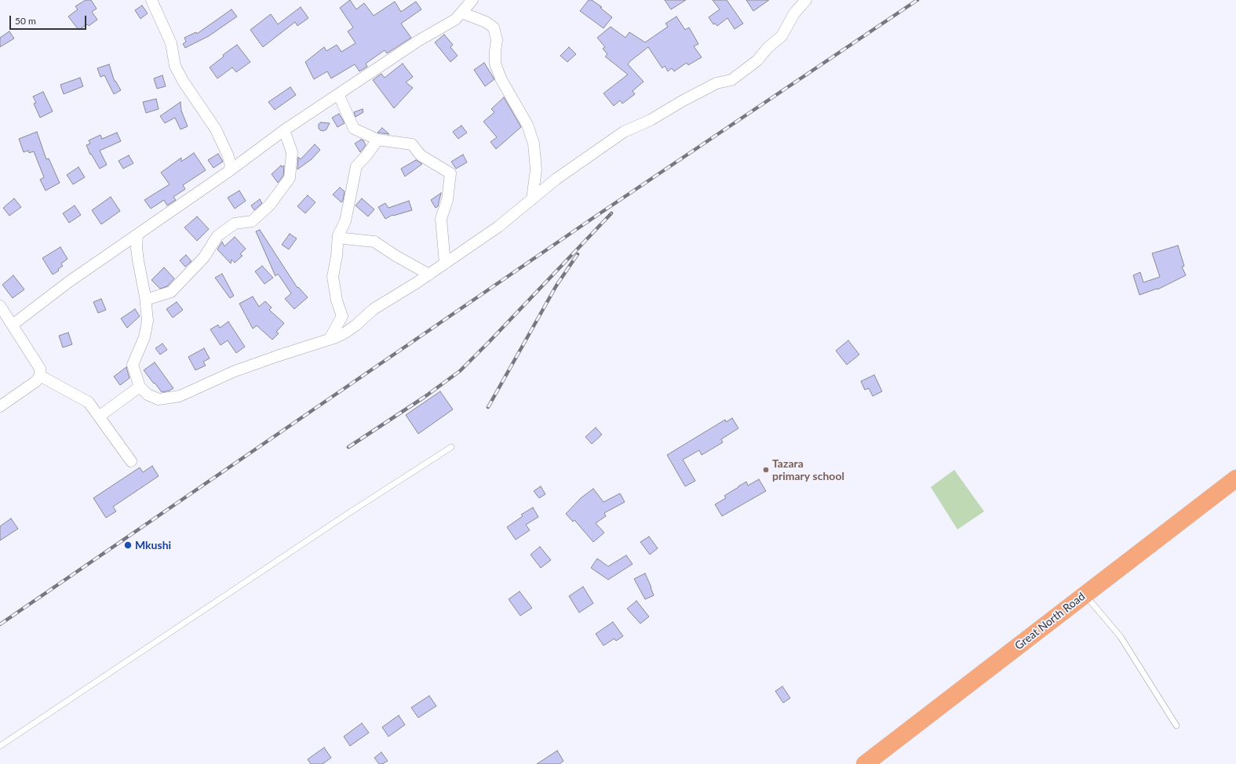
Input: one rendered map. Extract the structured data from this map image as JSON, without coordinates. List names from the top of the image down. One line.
{"streets":{"highway":["Great North Road"]},"places":["Tazara primary school","Mkushi"],"scale_bar":"50 m"}
